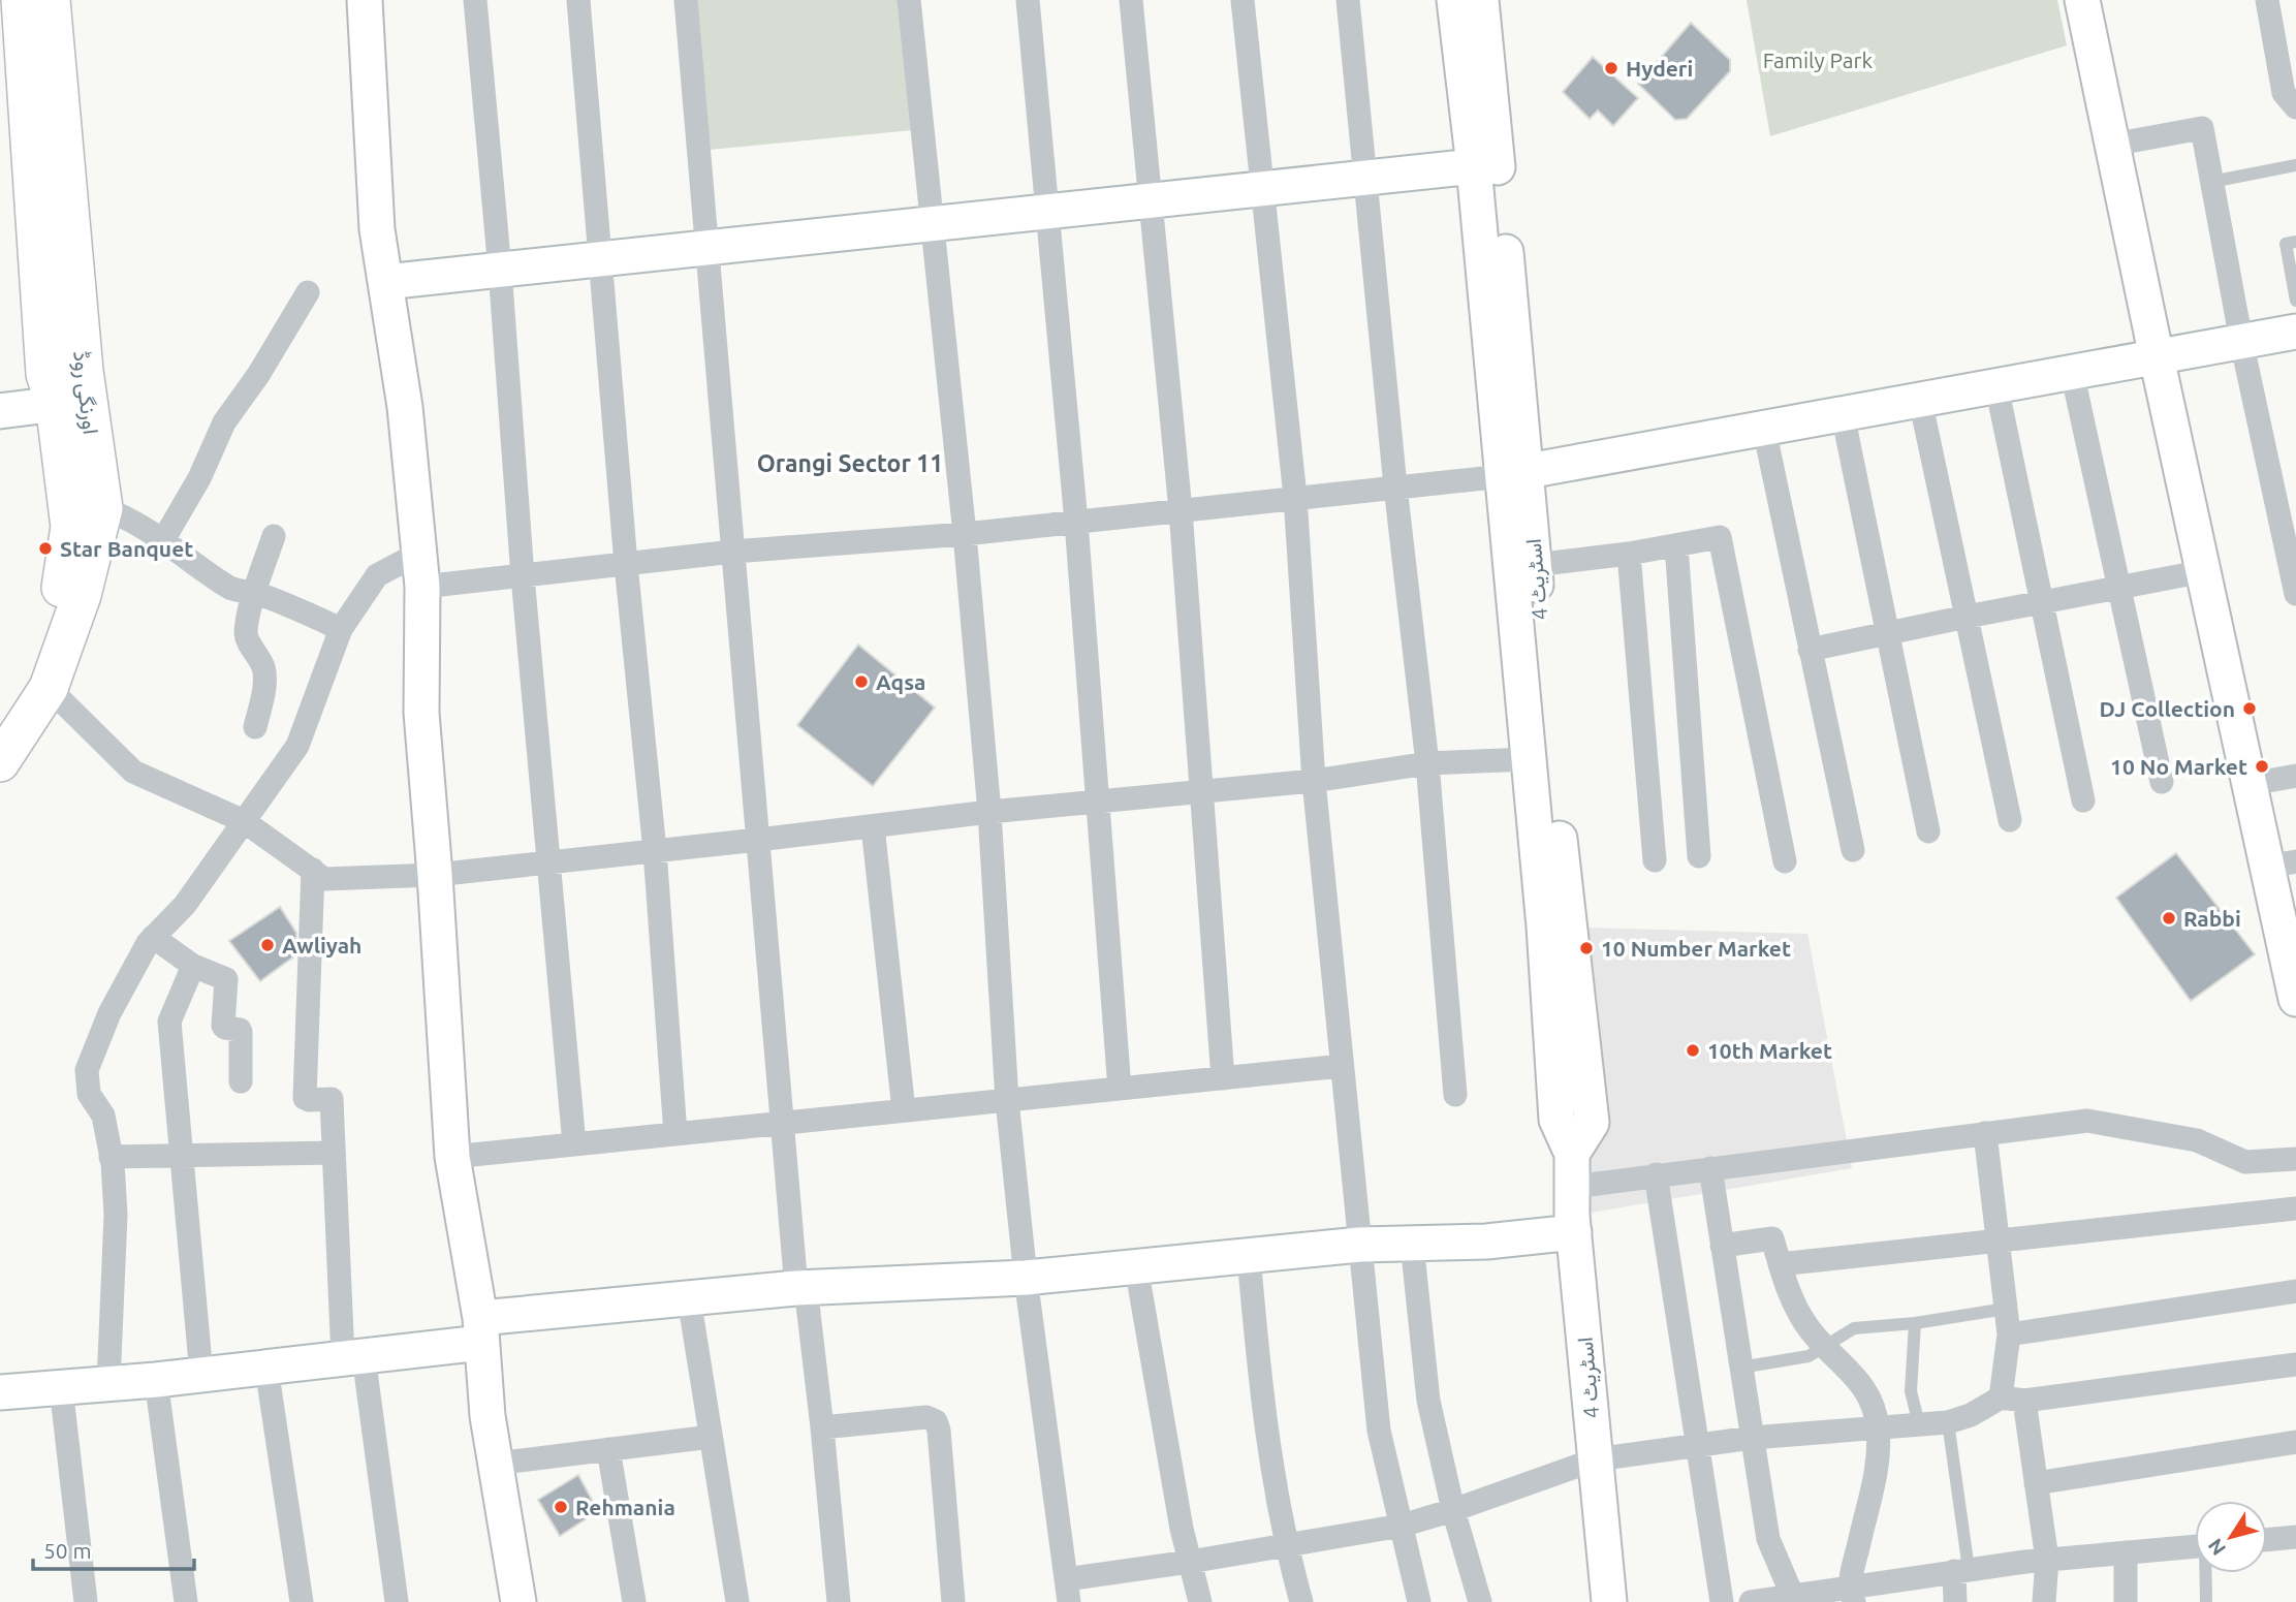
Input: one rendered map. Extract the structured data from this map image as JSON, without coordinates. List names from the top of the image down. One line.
{"streets":{"main road":["اورنگی روڈ"],"street":["اسٹریٹ 4"]},"districts":["Orangi Sector 11"],"parks":["Family Park"],"places":["Hyderi","Star Banquet","Aqsa","DJ Collection","10 No Market","Rabbi","Awliyah","10 Number Market","10th Market","Rehmania"],"scale_bar":"50 m","north":"bottom left"}
